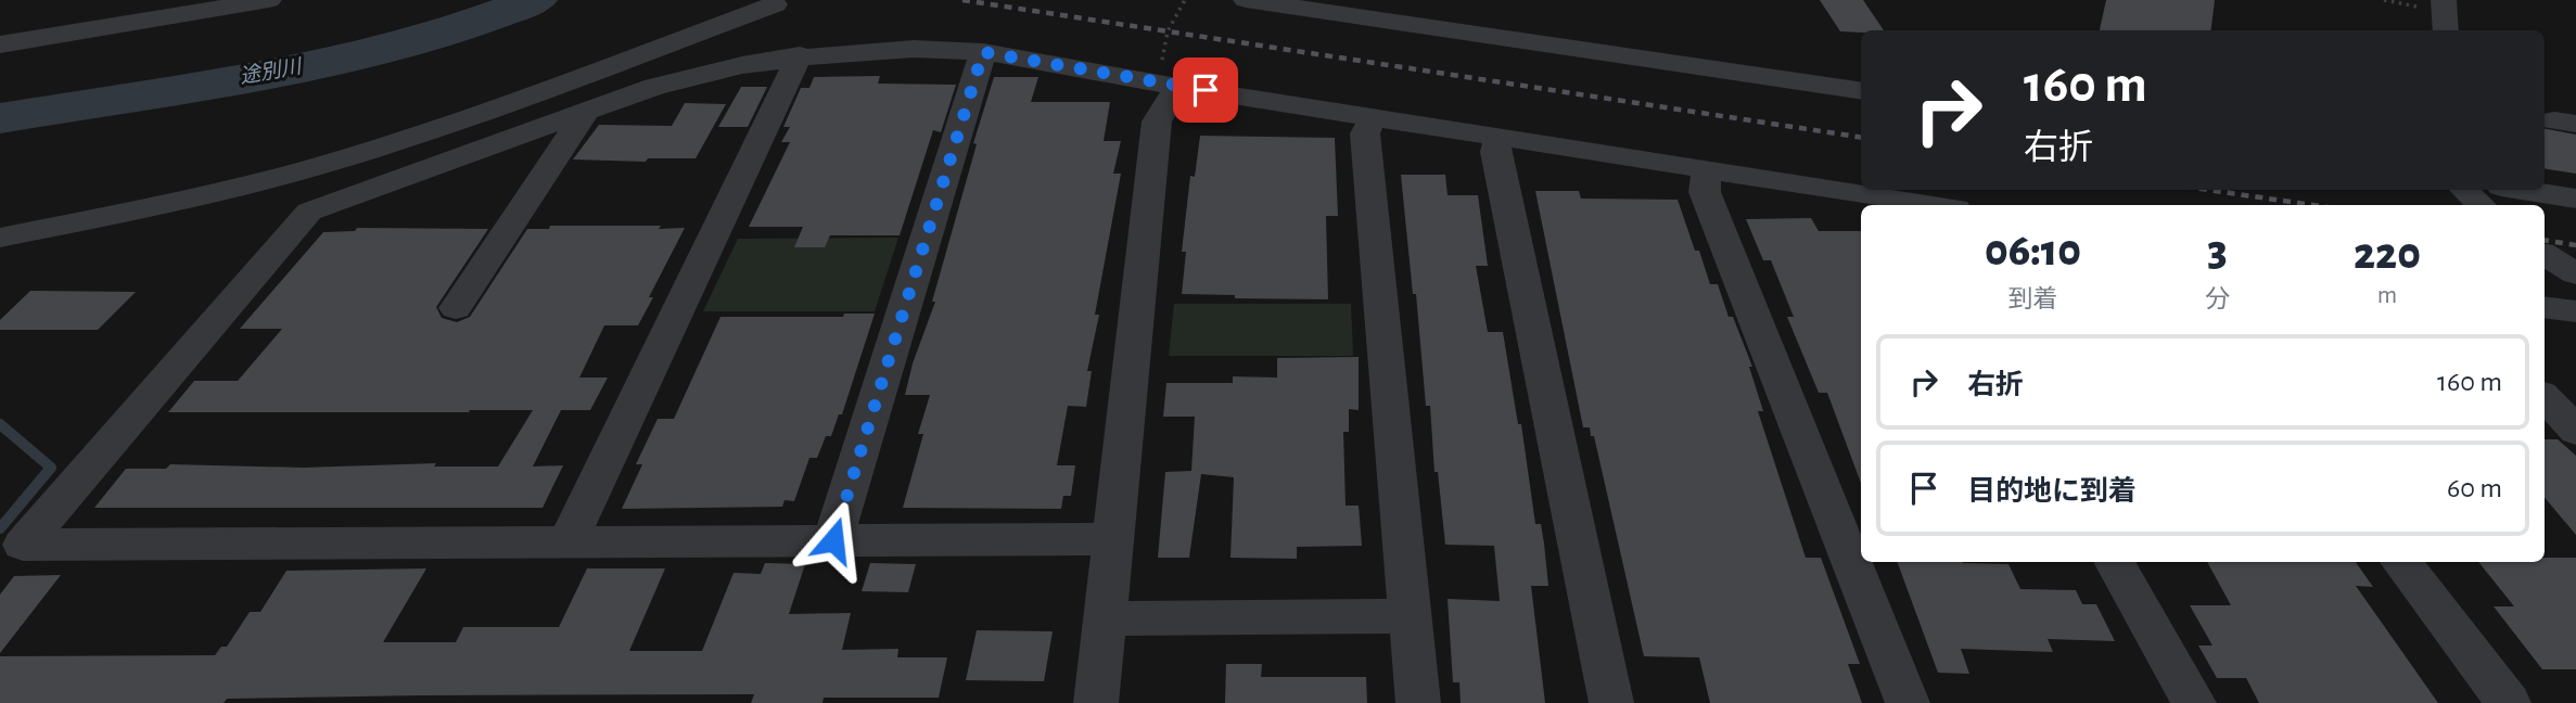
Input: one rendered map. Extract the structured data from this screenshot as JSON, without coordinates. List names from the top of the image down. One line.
{"water":["途別川"],"page":{"turn":["160 m","右折"],"eta":["06:10","到着","3","分","220","m"],"list":[{"name":"右折","value":"160 m"},{"name":"目的地に到着","value":"60 m"}]}}
